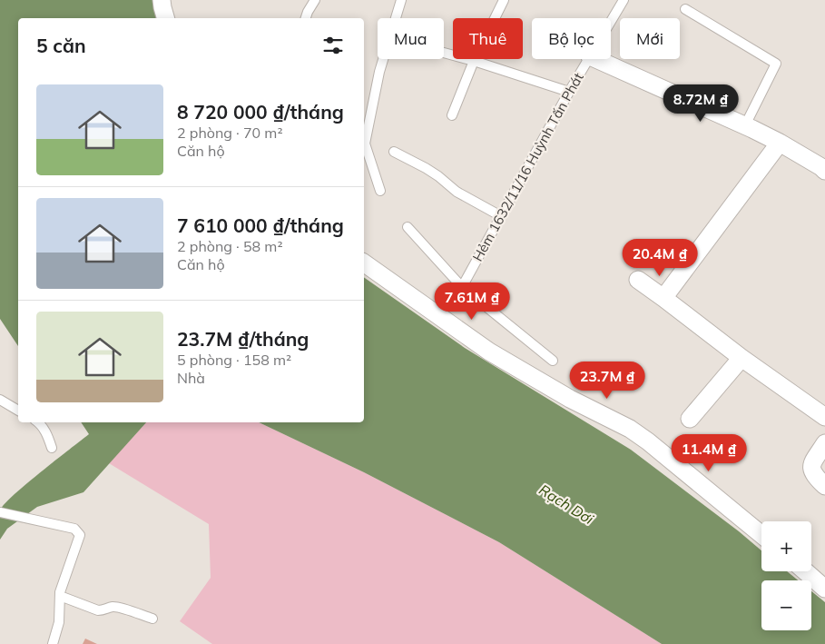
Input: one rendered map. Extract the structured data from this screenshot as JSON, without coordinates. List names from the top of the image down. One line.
{"streets":{"lane":["Hẻm 1632/11/16 Huỳnh Tấn Phát"]},"water":["Rạch Dơi"],"page":{"chip":["Mua","Thuê","Bộ lọc","Mới"],"heading":"5 căn","list":[{"name":"8 720 000 ₫/tháng","note":"2 phòng · 70 m² · Căn hộ"},{"name":"7 610 000 ₫/tháng","note":"2 phòng · 58 m² · Căn hộ"},{"name":"23.7M ₫/tháng","note":"5 phòng · 158 m² · Nhà"}],"price":["8.72M ₫","20.4M ₫","7.61M ₫","23.7M ₫","11.4M ₫"],"map_buttons":["+","−"]}}
